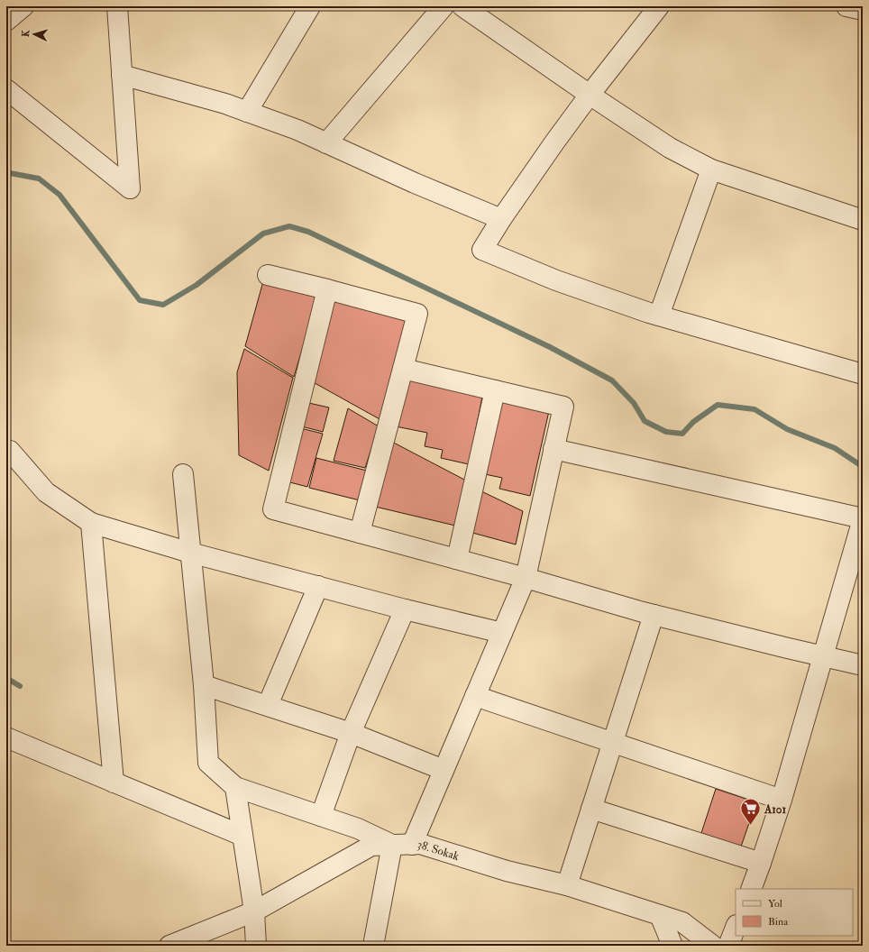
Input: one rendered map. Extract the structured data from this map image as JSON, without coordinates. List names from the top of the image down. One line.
{"streets":{"street":["38. Sokak"]},"places":{"supermarket":["A101"]},"legend":["Yol","Bina"],"north":"left"}
